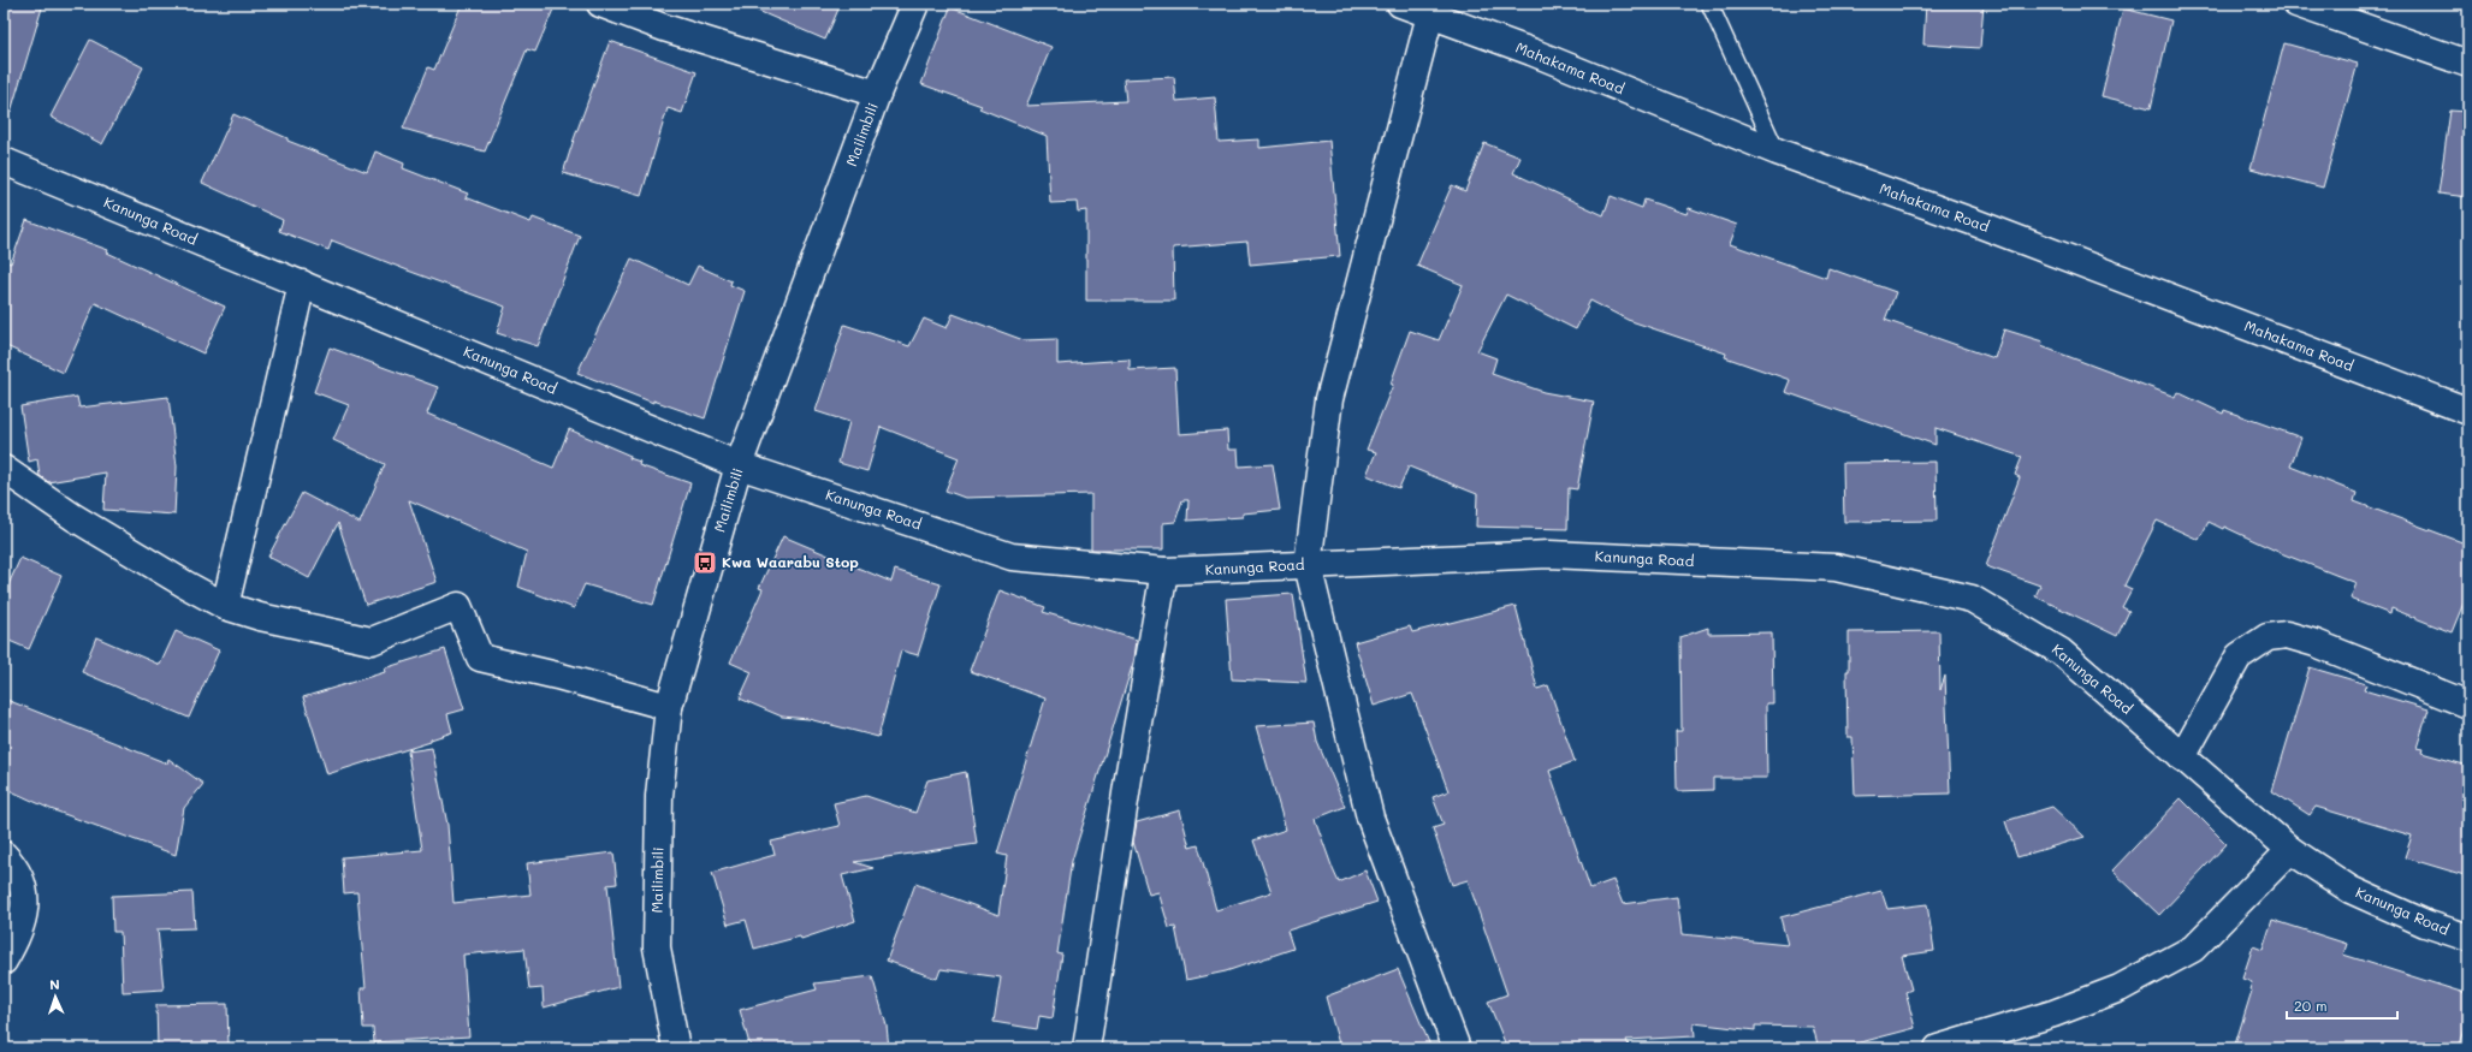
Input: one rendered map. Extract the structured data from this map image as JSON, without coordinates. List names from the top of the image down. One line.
{"streets":{"street":["Mahakama Road","Mailimbili","Kanunga Road"]},"crossings":[["Mailimbili","Kanunga Road"]],"places":{"bus stop":["Kwa Waarabu Stop"]},"scale_bar":"20 m","north":"top"}
